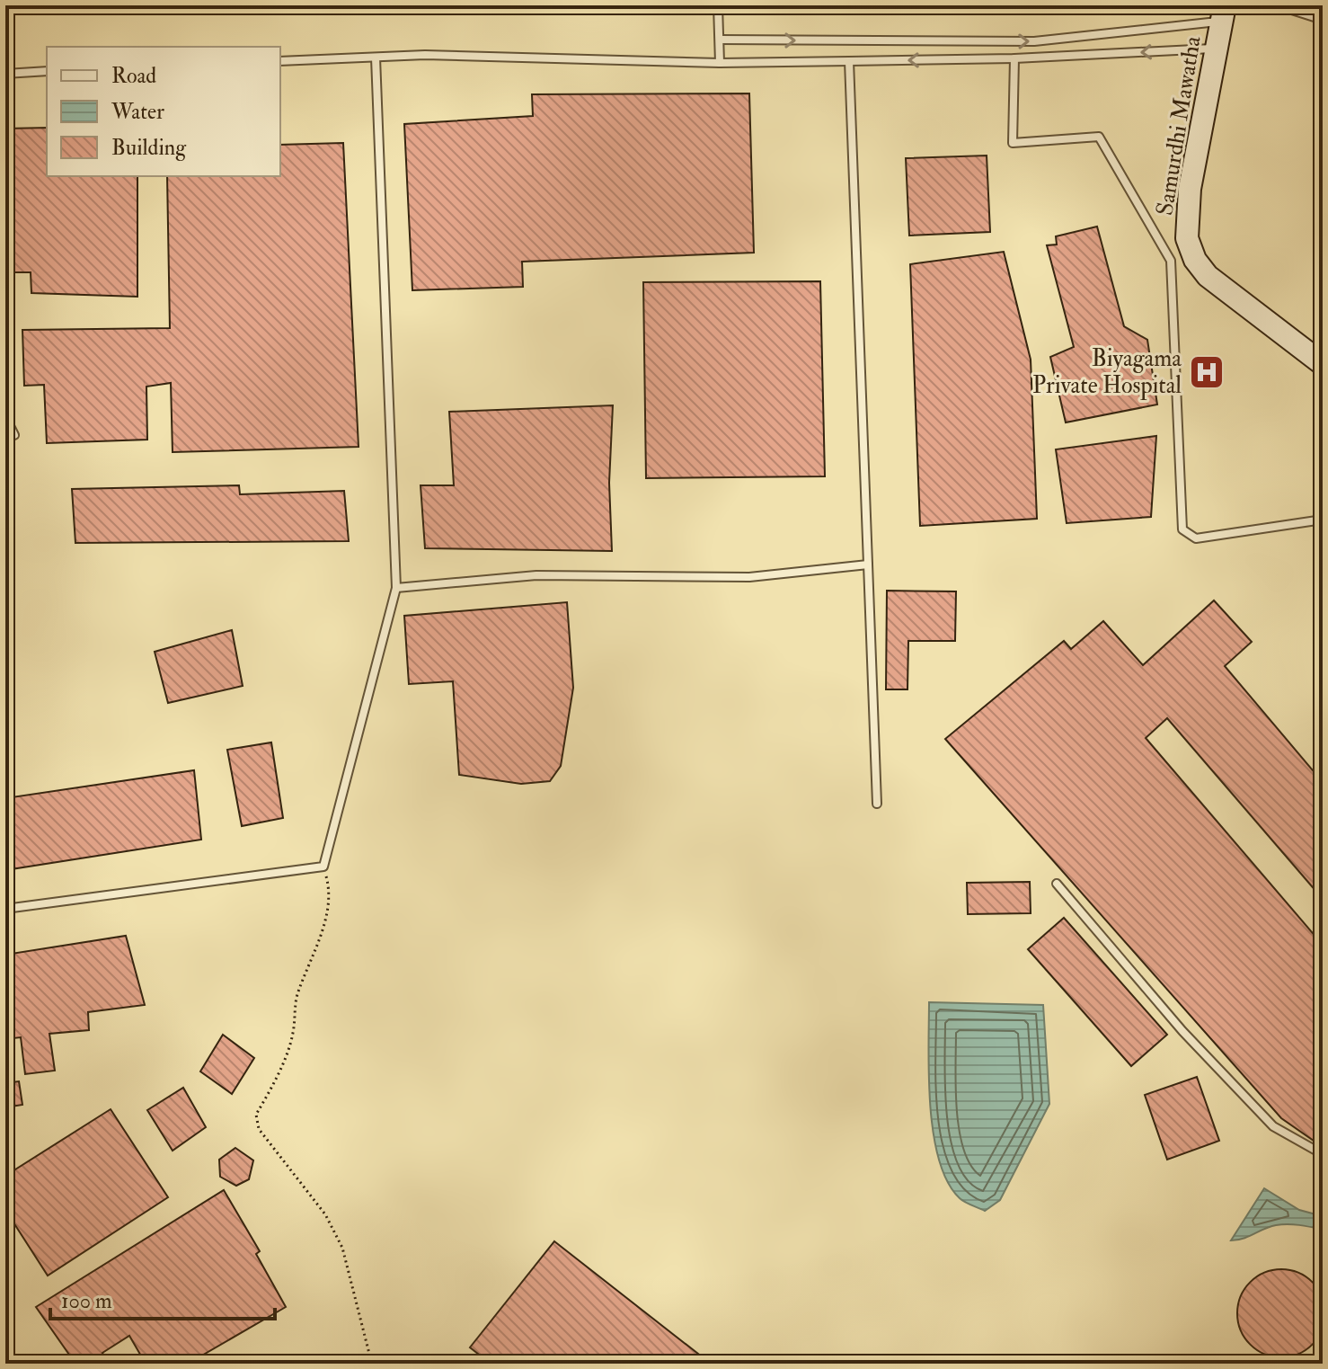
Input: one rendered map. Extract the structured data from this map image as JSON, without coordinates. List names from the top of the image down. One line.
{"streets":{"main road":["Samurdhi Mawatha"]},"places":{"hospital":["Biyagama Private Hospital"]},"legend":["Road","Water","Building"],"scale_bar":"100 m"}
